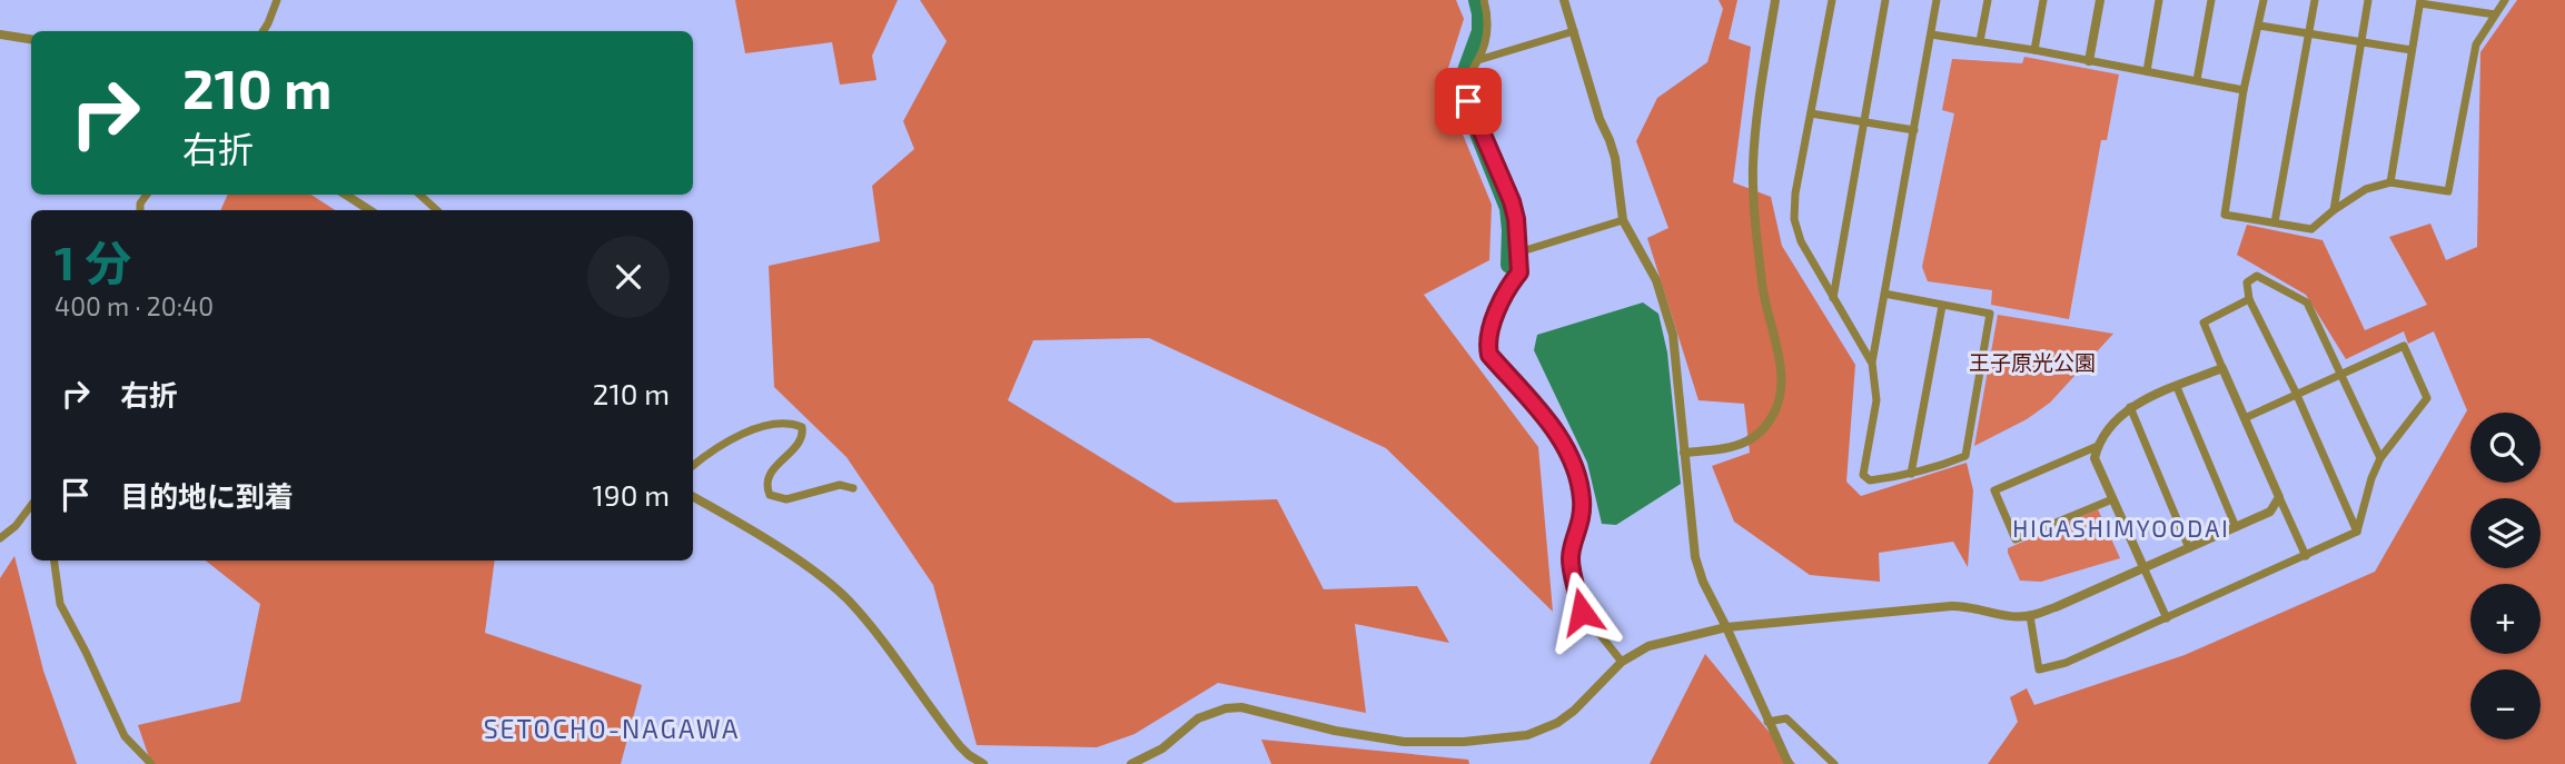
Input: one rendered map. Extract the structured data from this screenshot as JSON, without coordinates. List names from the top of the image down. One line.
{"districts":["HIGASHIMYOODAI","SETOCHO-NAGAWA"],"parks":["王子原光公園"],"page":{"turn":["210 m","右折"],"heading":["1 分","400 m · 20:40"],"list":[{"name":"右折","value":"210 m"},{"name":"目的地に到着","value":"190 m"}],"map_buttons":["+","−"]}}
